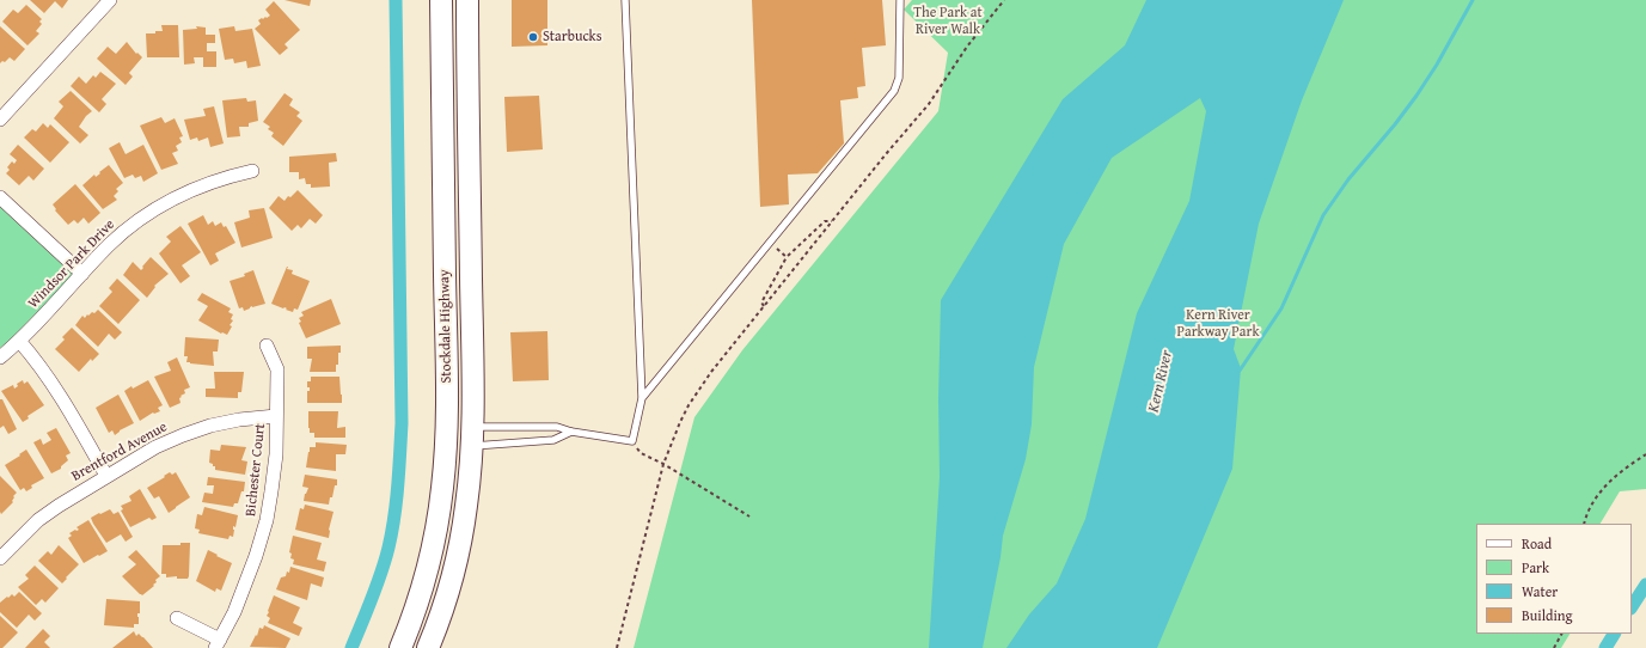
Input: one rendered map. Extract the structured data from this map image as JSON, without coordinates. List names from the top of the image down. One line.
{"streets":{"main road":["Stockdale Highway"],"street":["Windsor Park Drive","Brentford Avenue","Bichester Court"]},"crossings":[["Brentford Avenue","Bichester Court"]],"water":["Kern River"],"parks":["The Park at River Walk","Kern River Parkway Park"],"places":["Starbucks"],"legend":["Road","Park","Water","Building"]}
